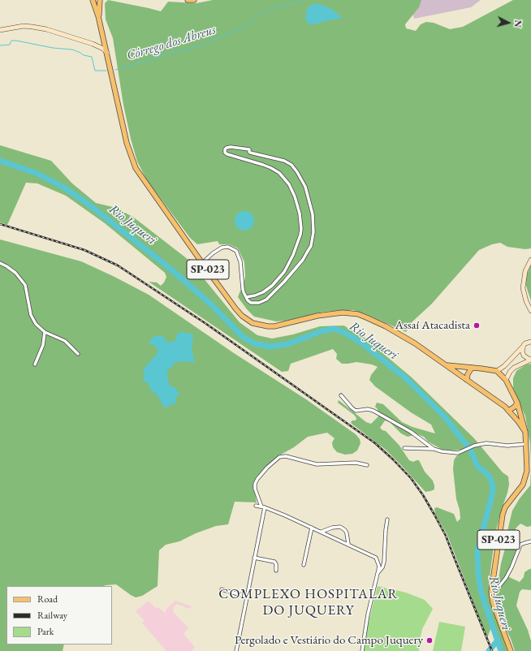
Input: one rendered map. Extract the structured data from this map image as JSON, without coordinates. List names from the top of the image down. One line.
{"streets":{"main road":["SP-023"]},"districts":["COMPLEXO HOSPITALAR DO JUQUERY"],"water":["Córrego dos Abreus","Rio Juqueri"],"places":["Assaí Atacadista","Pergolado e Vestiário do Campo Juquery"],"legend":["Road","Railway","Park"],"north":"right"}
